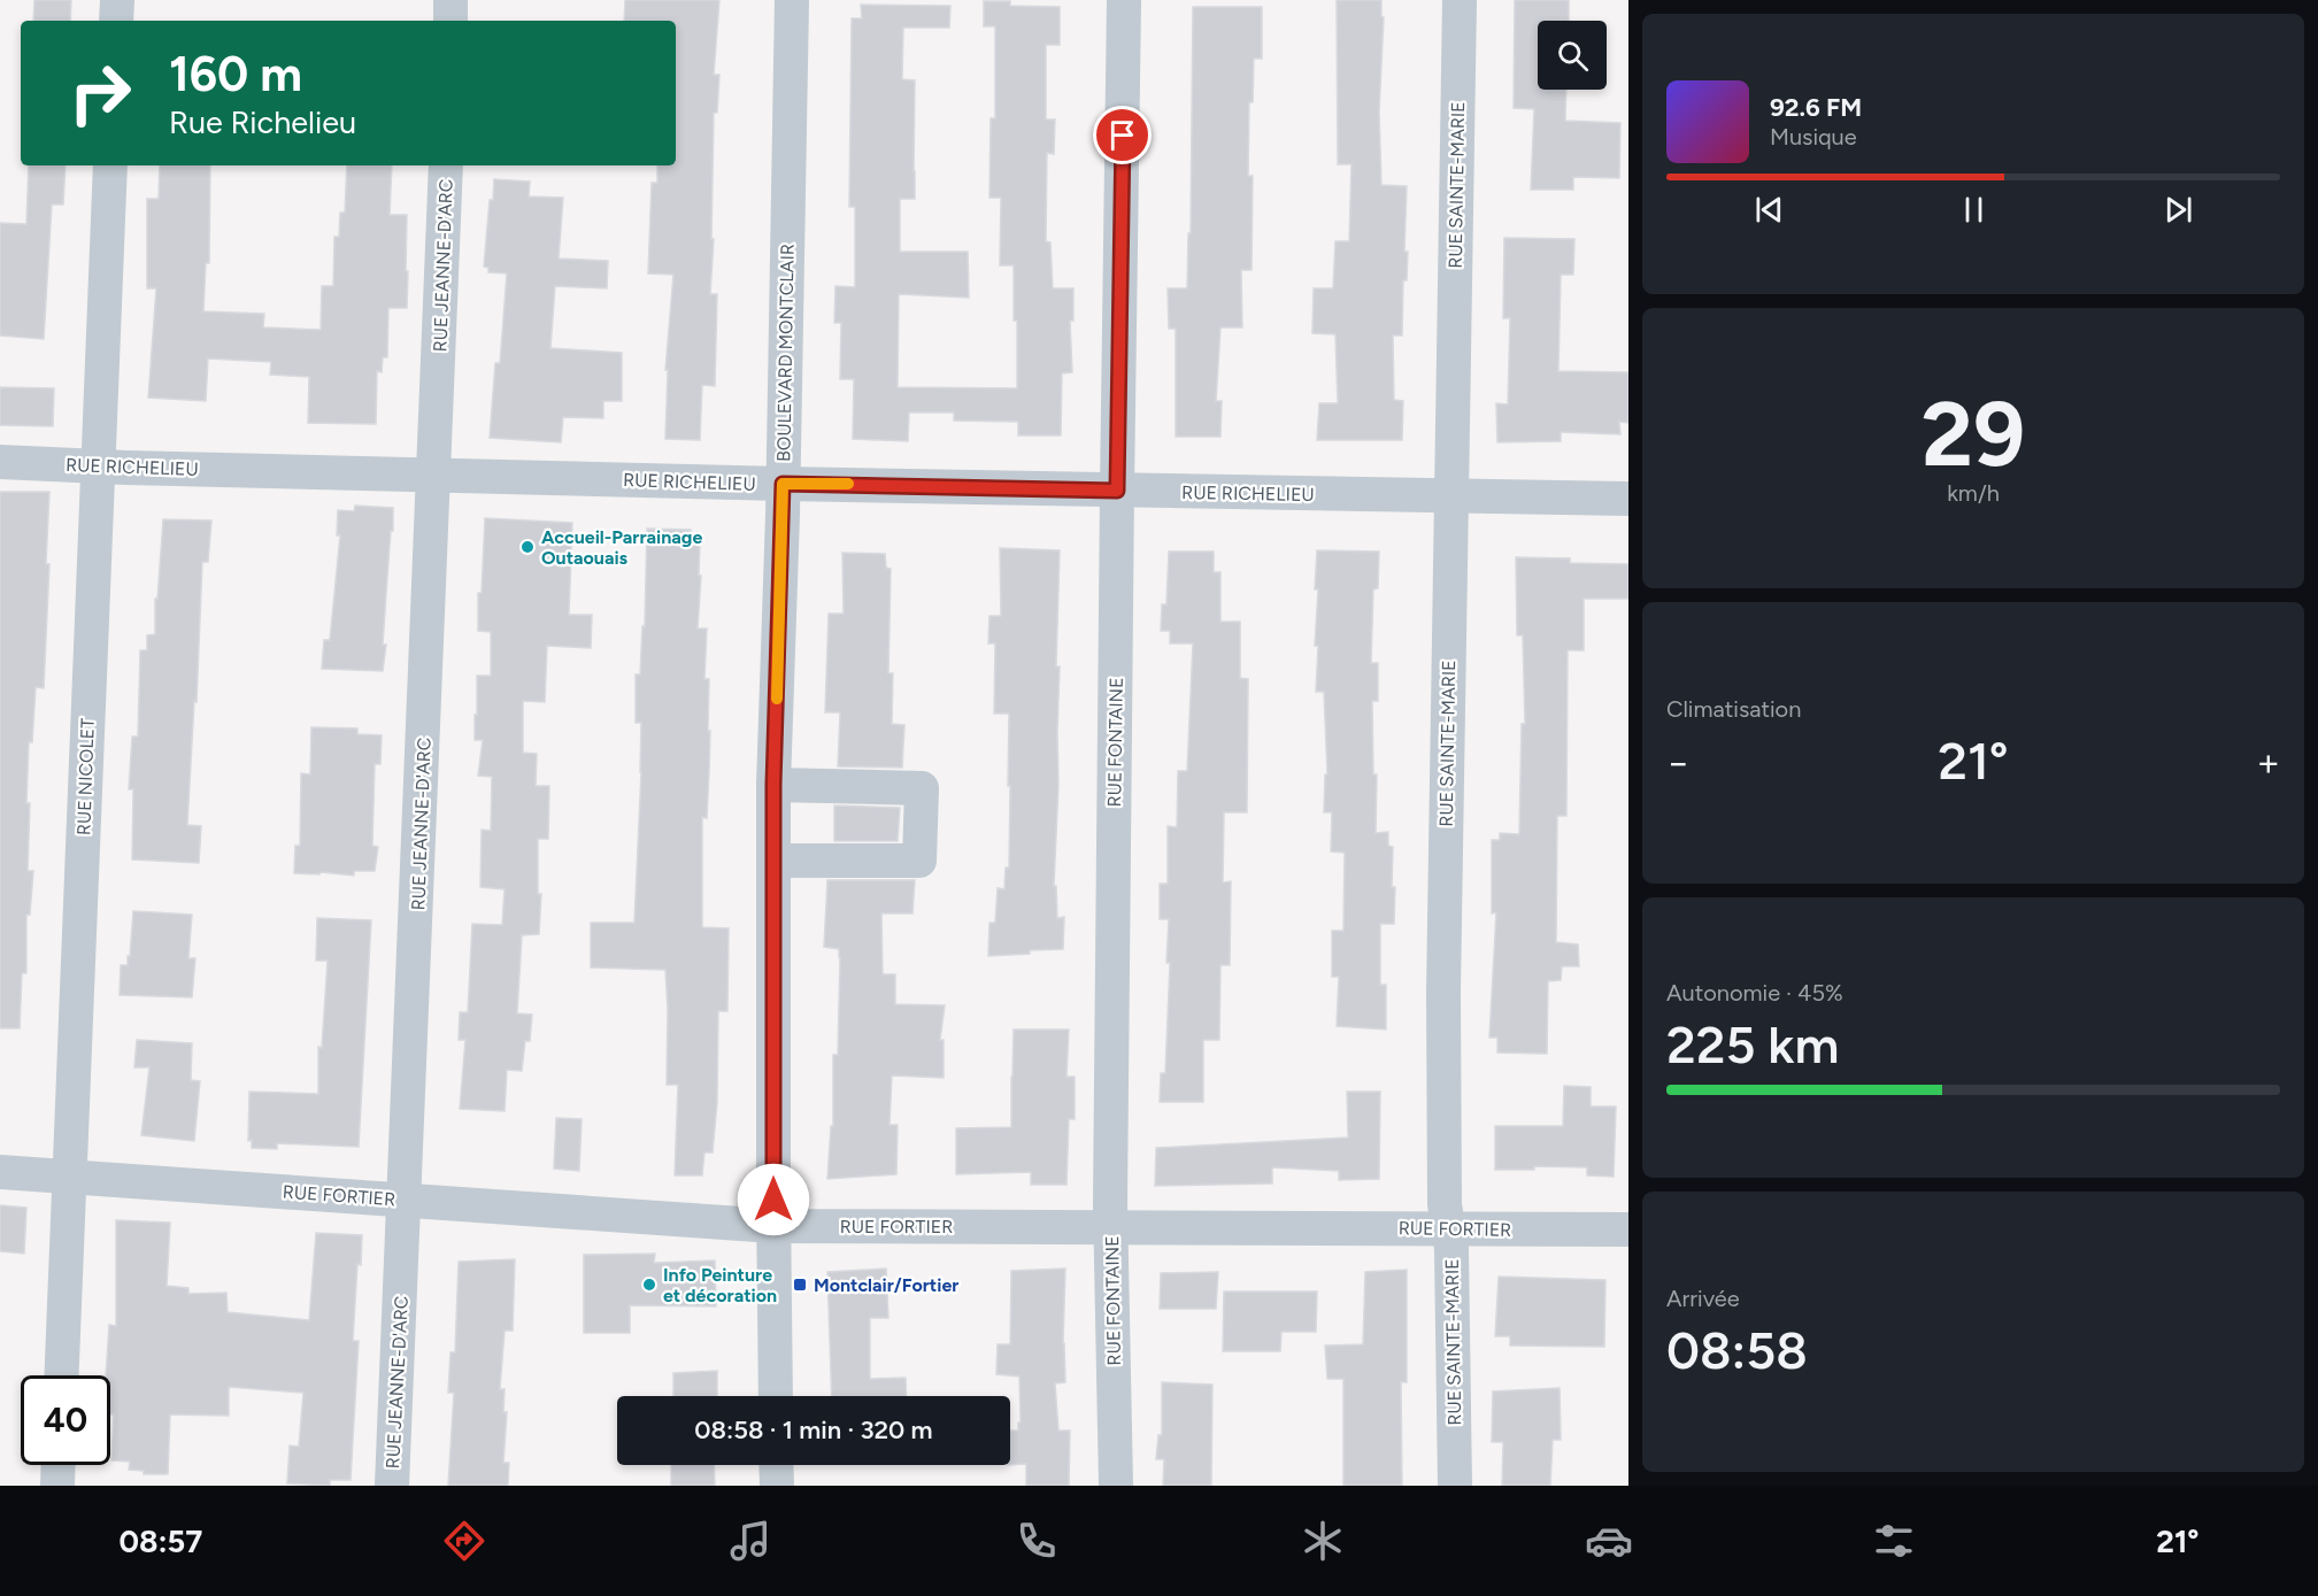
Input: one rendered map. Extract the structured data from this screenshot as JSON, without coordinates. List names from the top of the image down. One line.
{"streets":{"street":["RUE SAINTE-MARIE","RUE JEANNE-D'ARC","BOULEVARD MONTCLAIR","RUE RICHELIEU","RUE FONTAINE","RUE NICOLET","RUE FORTIER"]},"crossings":[["RUE SAINTE-MARIE","RUE RICHELIEU"],["RUE SAINTE-MARIE","RUE FORTIER"],["RUE JEANNE-D'ARC","RUE RICHELIEU"],["RUE JEANNE-D'ARC","RUE FORTIER"],["BOULEVARD MONTCLAIR","RUE RICHELIEU"],["BOULEVARD MONTCLAIR","RUE FORTIER"],["RUE RICHELIEU","RUE FONTAINE"],["RUE RICHELIEU","RUE NICOLET"],["RUE FONTAINE","RUE FORTIER"],["RUE NICOLET","RUE FORTIER"]],"places":{"other":["Accueil-Parrainage Outaouais","Info Peinture et décoration"],"transit":["Montclair/Fortier"]},"page":{"turn":["160 m","Rue Richelieu"],"song":["92.6 FM","Musique"],"tile":[["29","km/h"],"Climatisation",["Autonomie · 45%","225 km"],["Arrivée","08:58"]],"heat":["−","21°","+"],"limit":"40","trip":"08:58 · 1 min · 320 m","tabs":["08:57","21°"]}}
